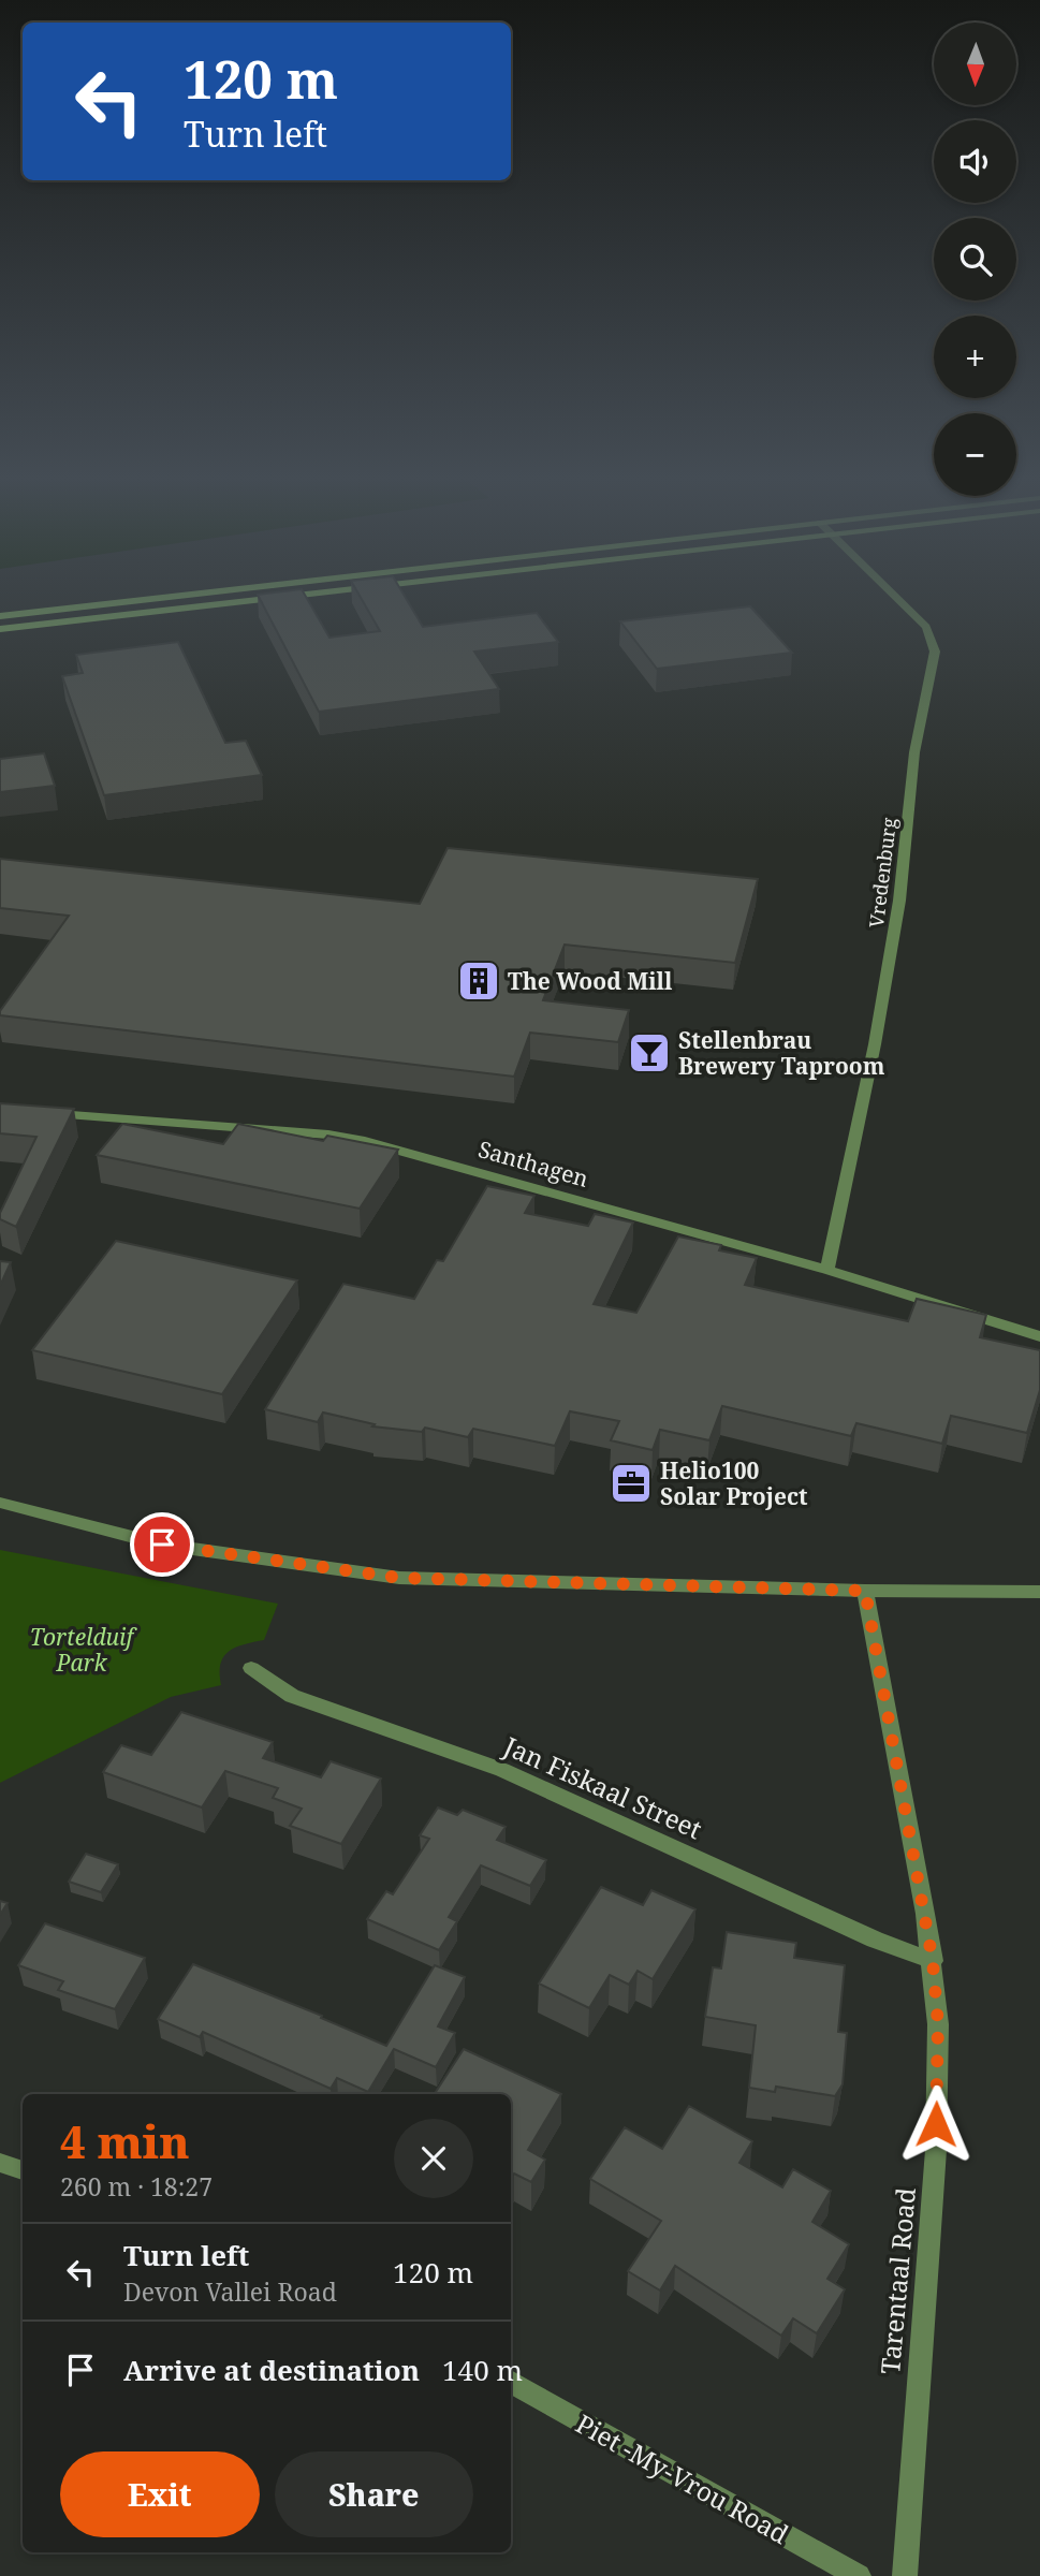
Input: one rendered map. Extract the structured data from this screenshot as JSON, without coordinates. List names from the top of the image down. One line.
{"streets":{"street":["Vredenburg","Santhagen","Jan Fiskaal Street","Tarentaal Road","Piet -My-Vrou Road"]},"crossings":[["Vredenburg","Santhagen"],["Jan Fiskaal Street","Tarentaal Road"]],"parks":["Tortelduif Park"],"places":{"building":["The Wood Mill"],"bar":["Stellenbrau Brewery Taproom"],"office":["Helio100 Solar Project"]},"north":"bottom","page":{"map_buttons":["+","−"],"turn":["120 m","Turn left"],"heading":["4 min","260 m · 18:27"],"list":[{"name":"Turn left","note":"Devon Vallei Road","value":"120 m"},{"name":"Arrive at destination","value":"140 m"}],"buttons":["Exit","Share"]}}
